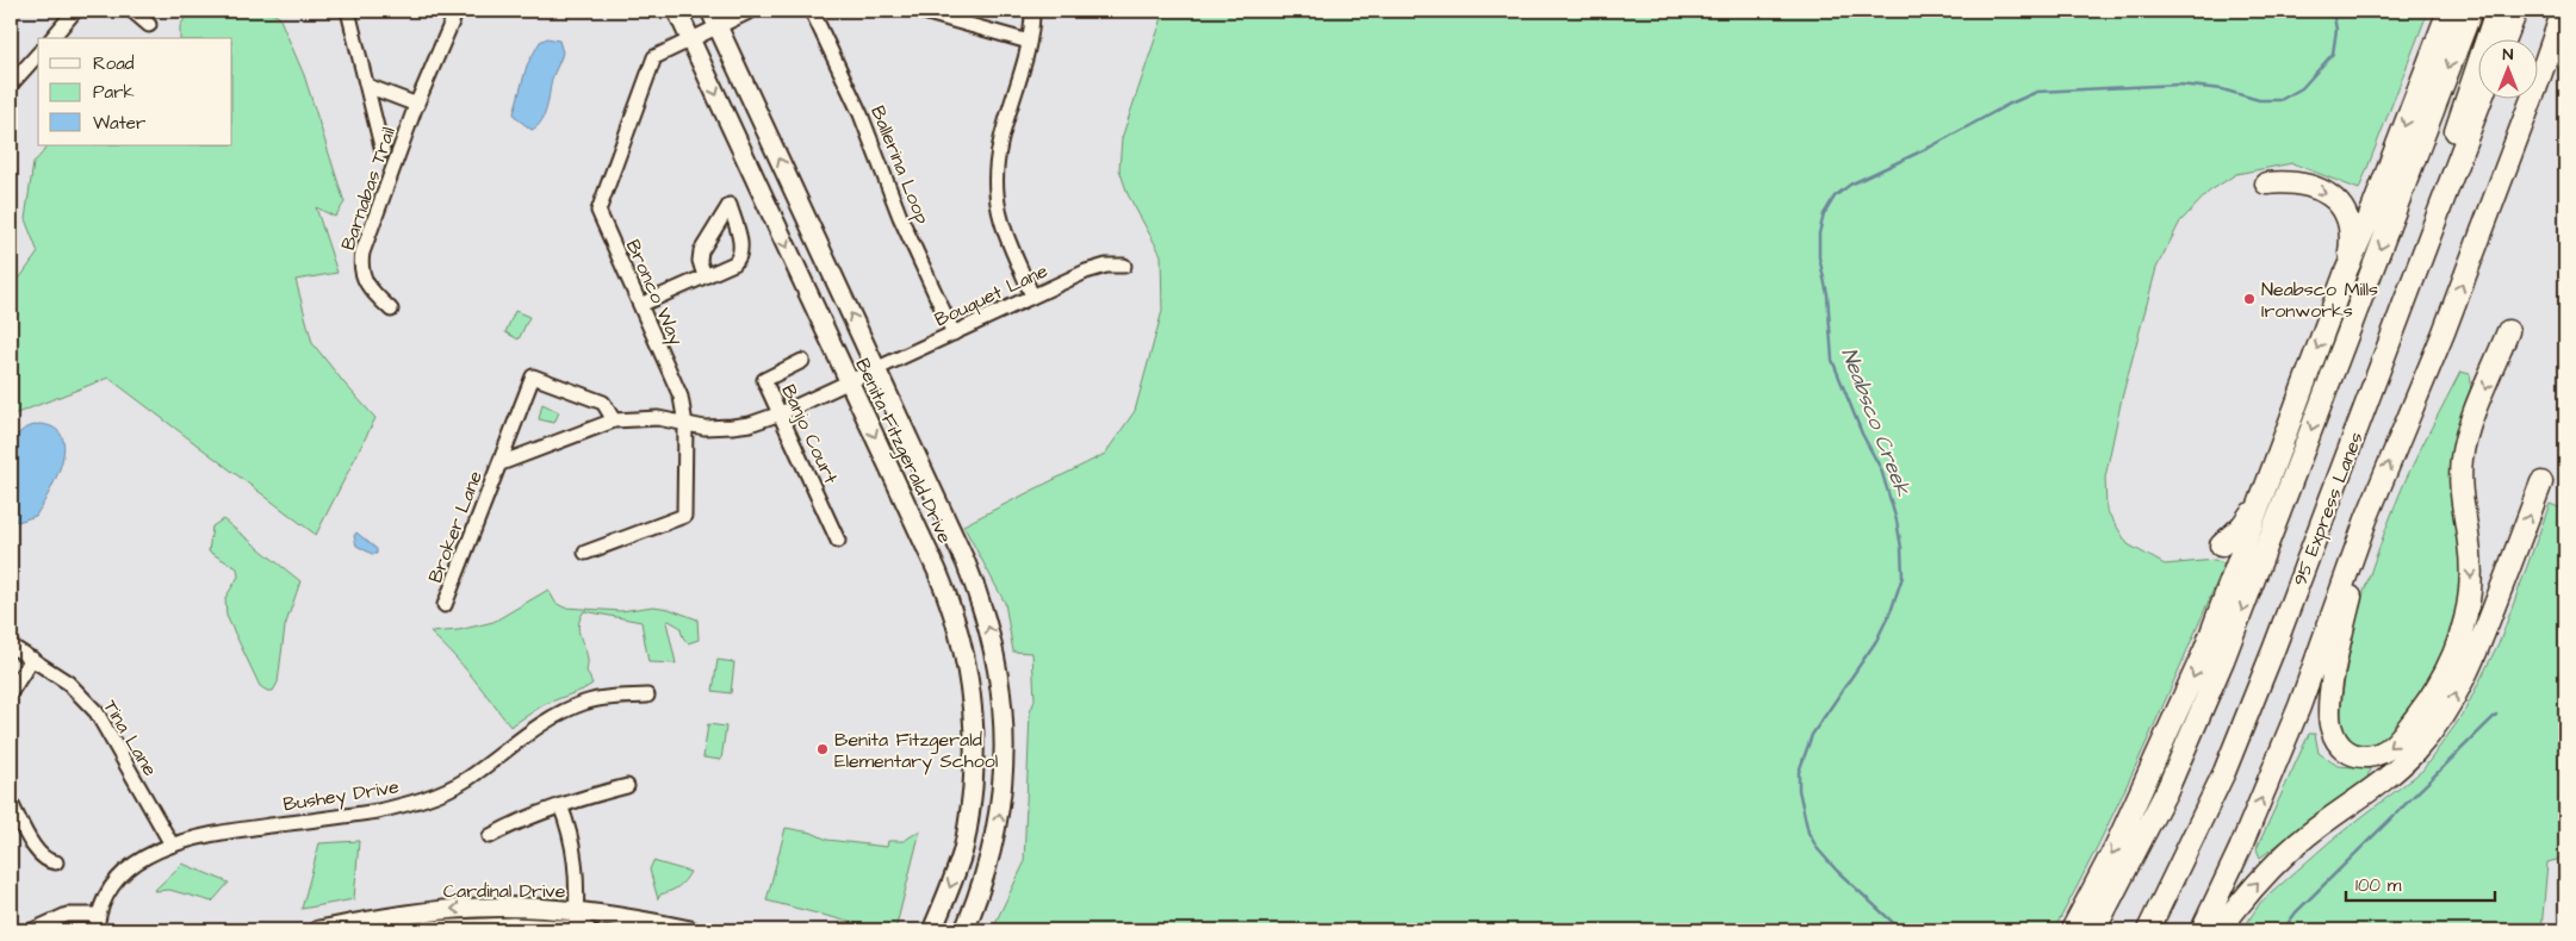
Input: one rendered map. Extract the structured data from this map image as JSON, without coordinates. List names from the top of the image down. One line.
{"streets":{"highway":["95 Express Lanes"],"main road":["Benita Fitzgerald Drive","Cardinal Drive"],"street":["Ballerina Loop","Barnabas Trail","Bronco Way","Bouquet Lane","Banjo Court","Broker Lane","Tina Lane","Bushey Drive"]},"crossings":[["Ballerina Loop","Bouquet Lane"],["Bronco Way","Benita Fitzgerald Drive"],["Bronco Way","Broker Lane"],["Bouquet Lane","Benita Fitzgerald Drive"],["Bouquet Lane","Broker Lane"],["Banjo Court","Broker Lane"],["Benita Fitzgerald Drive","Broker Lane"],["Tina Lane","Bushey Drive"]],"water":["Neabsco Creek"],"places":["Neabsco Mills Ironworks","Benita Fitzgerald Elementary School"],"legend":["Road","Park","Water"],"scale_bar":"100 m","north":"top"}
